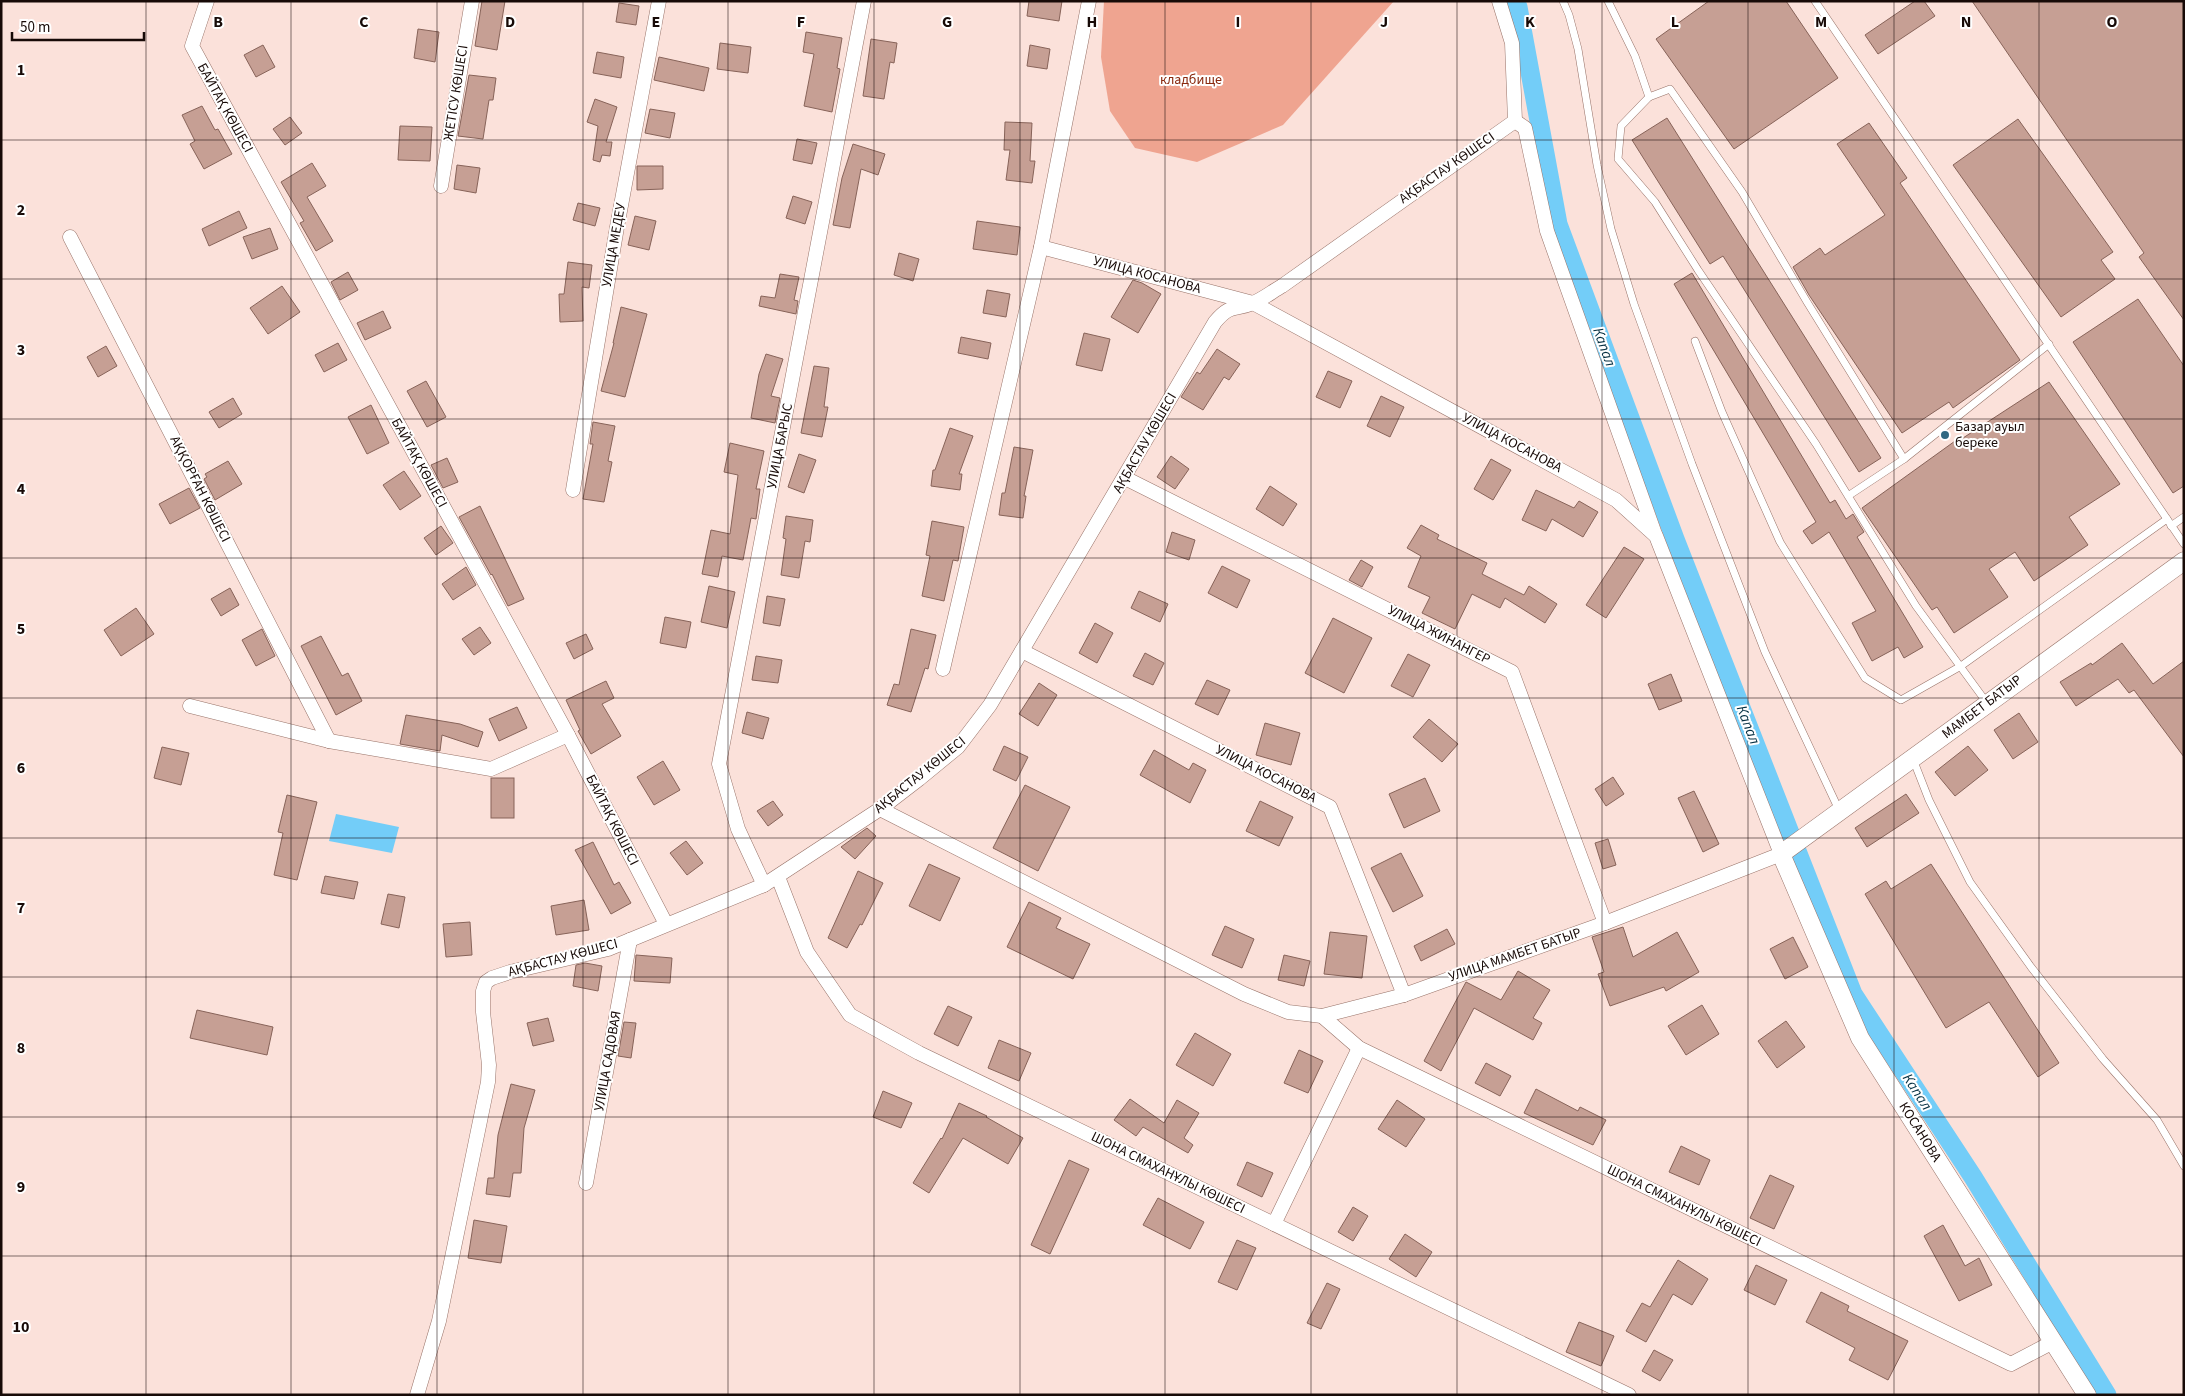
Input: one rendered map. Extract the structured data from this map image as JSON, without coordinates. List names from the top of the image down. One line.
{"streets":{"street":["ЖЕТІСУ КӨШЕСІ","БАЙТАҚ КӨШЕСІ","АҚБАСТАУ КӨШЕСІ","УЛИЦА МЕДЕУ","УЛИЦА КОСАНОВА","УЛИЦА БАРЫС","АҚҚОРҒАН КӨШЕСІ","УЛИЦА ЖИHАНГЕР","МАМБЕТ БАТЫР","УЛИЦА МАМБЕТ БАТЫР","УЛИЦА САДОВАЯ","КОСАНОВА","ШОНА СМАХАНҰЛЫ КӨШЕСІ"]},"crossings":[["БАЙТАҚ КӨШЕСІ","АҚБАСТАУ КӨШЕСІ"],["АҚБАСТАУ КӨШЕСІ","УЛИЦА КОСАНОВА"],["АҚБАСТАУ КӨШЕСІ","УЛИЦА БАРЫС"],["АҚБАСТАУ КӨШЕСІ","УЛИЦА ЖИHАНГЕР"],["АҚБАСТАУ КӨШЕСІ","УЛИЦА МАМБЕТ БАТЫР"],["АҚБАСТАУ КӨШЕСІ","УЛИЦА САДОВАЯ"],["АҚБАСТАУ КӨШЕСІ","ШОНА СМАХАНҰЛЫ КӨШЕСІ"],["УЛИЦА КОСАНОВА","МАМБЕТ БАТЫР"],["УЛИЦА КОСАНОВА","УЛИЦА МАМБЕТ БАТЫР"],["УЛИЦА КОСАНОВА","КОСАНОВА"],["УЛИЦА ЖИHАНГЕР","УЛИЦА МАМБЕТ БАТЫР"],["МАМБЕТ БАТЫР","УЛИЦА МАМБЕТ БАТЫР"],["МАМБЕТ БАТЫР","КОСАНОВА"],["УЛИЦА МАМБЕТ БАТЫР","КОСАНОВА"],["УЛИЦА МАМБЕТ БАТЫР","ШОНА СМАХАНҰЛЫ КӨШЕСІ"],["КОСАНОВА","ШОНА СМАХАНҰЛЫ КӨШЕСІ"]],"water":["Капал"],"parks":["кладбище"],"places":["Базар ауыл береке"],"scale_bar":"50 m","grid":{"columns":["B","C","D","E","F","G","H","I","J","K","L","M","N","O"],"rows":["1","2","3","4","5","6","7","8","9","10"]}}
